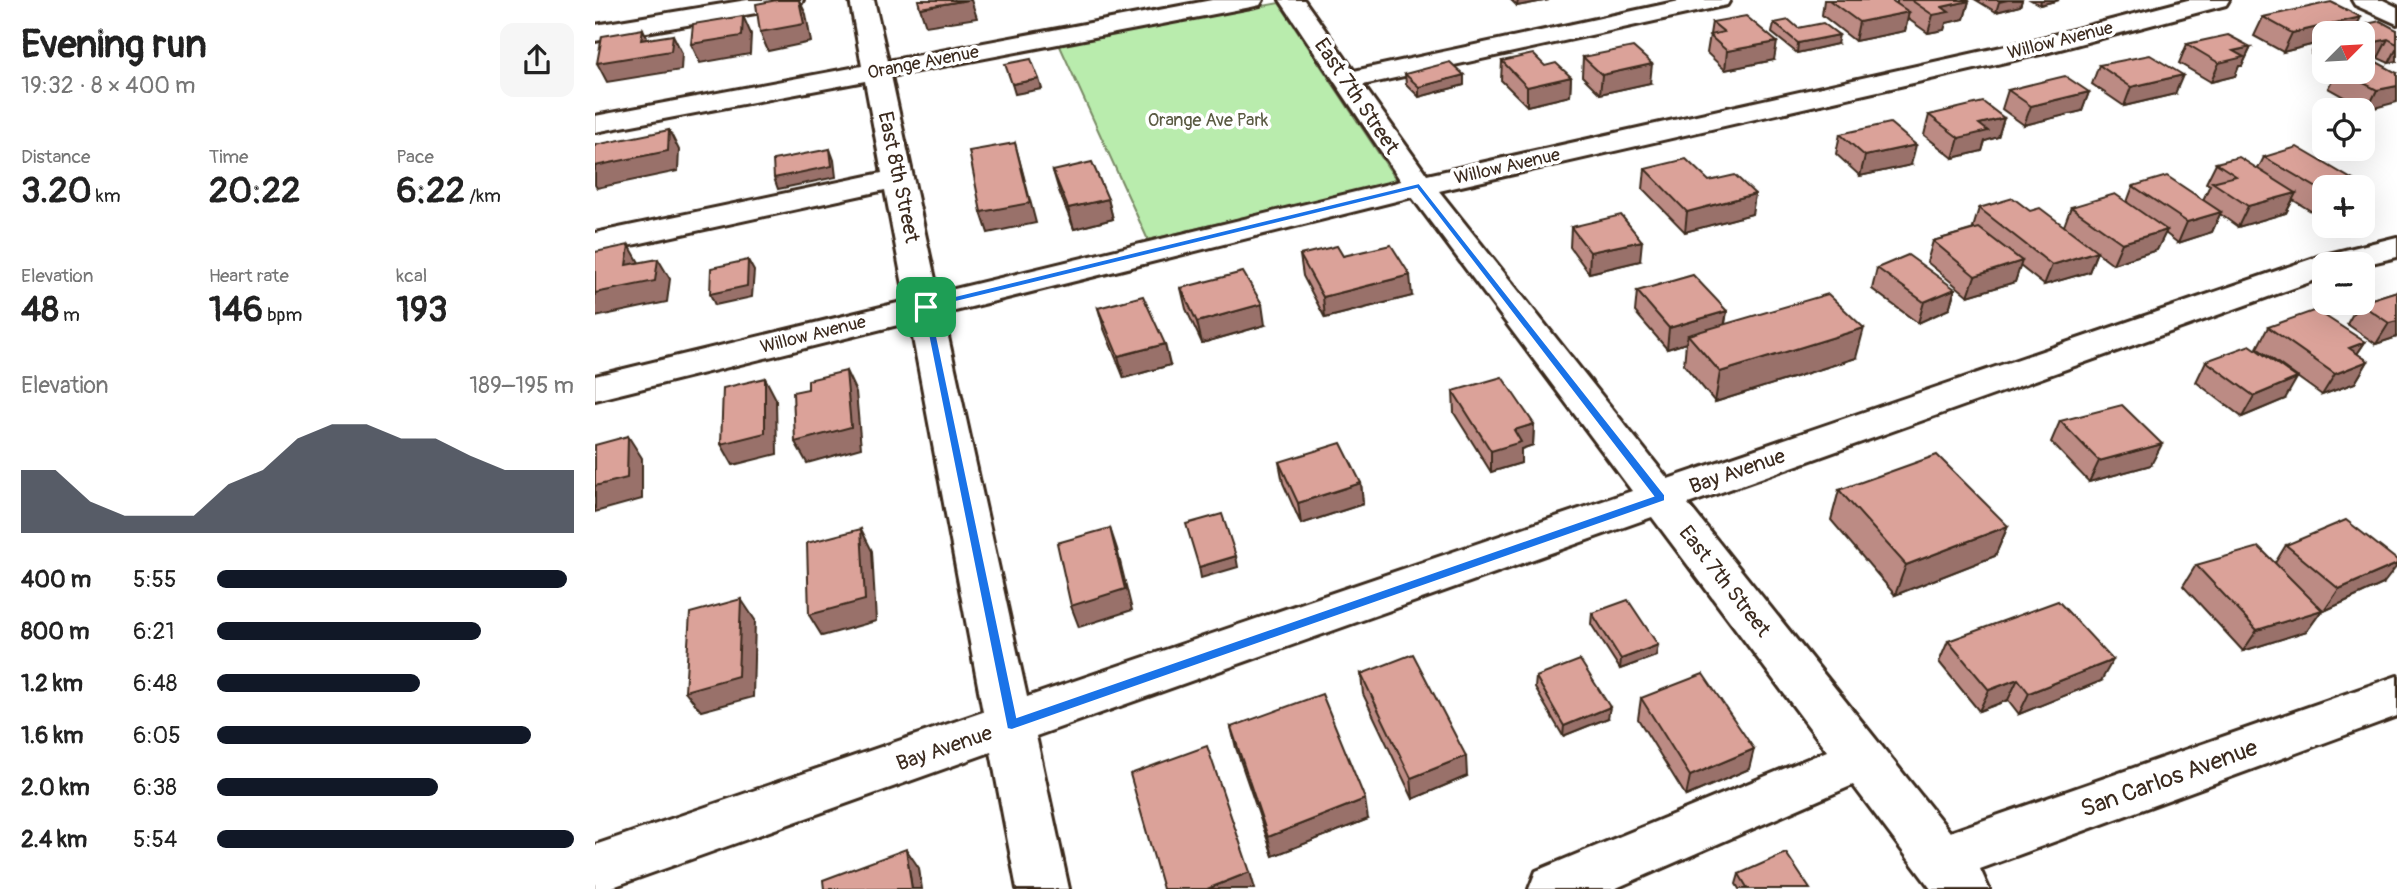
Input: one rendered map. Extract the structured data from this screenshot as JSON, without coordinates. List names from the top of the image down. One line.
{"streets":{"street":["Willow Avenue","Orange Avenue","East 7th Street","East 8th Street","Bay Avenue","San Carlos Avenue"]},"crossings":[["Willow Avenue","East 7th Street"],["Willow Avenue","East 8th Street"],["Orange Avenue","East 8th Street"],["East 7th Street","Bay Avenue"],["East 7th Street","San Carlos Avenue"],["East 8th Street","Bay Avenue"]],"parks":["Orange Ave Park"],"north":"top right","page":{"heading":["Evening run","19:32 · 8 × 400 m"],"map_buttons":["+","−"],"stats":[["Distance","3.20 km"],["Time","20:22"],["Pace","6:22 /km"],["Elevation","48 m"],["Heart rate","146 bpm"],["kcal","193"]],"chart":["Elevation","189–195 m"],"list":[{"name":"400 m","note":"5:55"},{"name":"800 m","note":"6:21"},{"name":"1.2 km","note":"6:48"},{"name":"1.6 km","note":"6:05"},{"name":"2.0 km","note":"6:38"},{"name":"2.4 km","note":"5:54"}]}}
